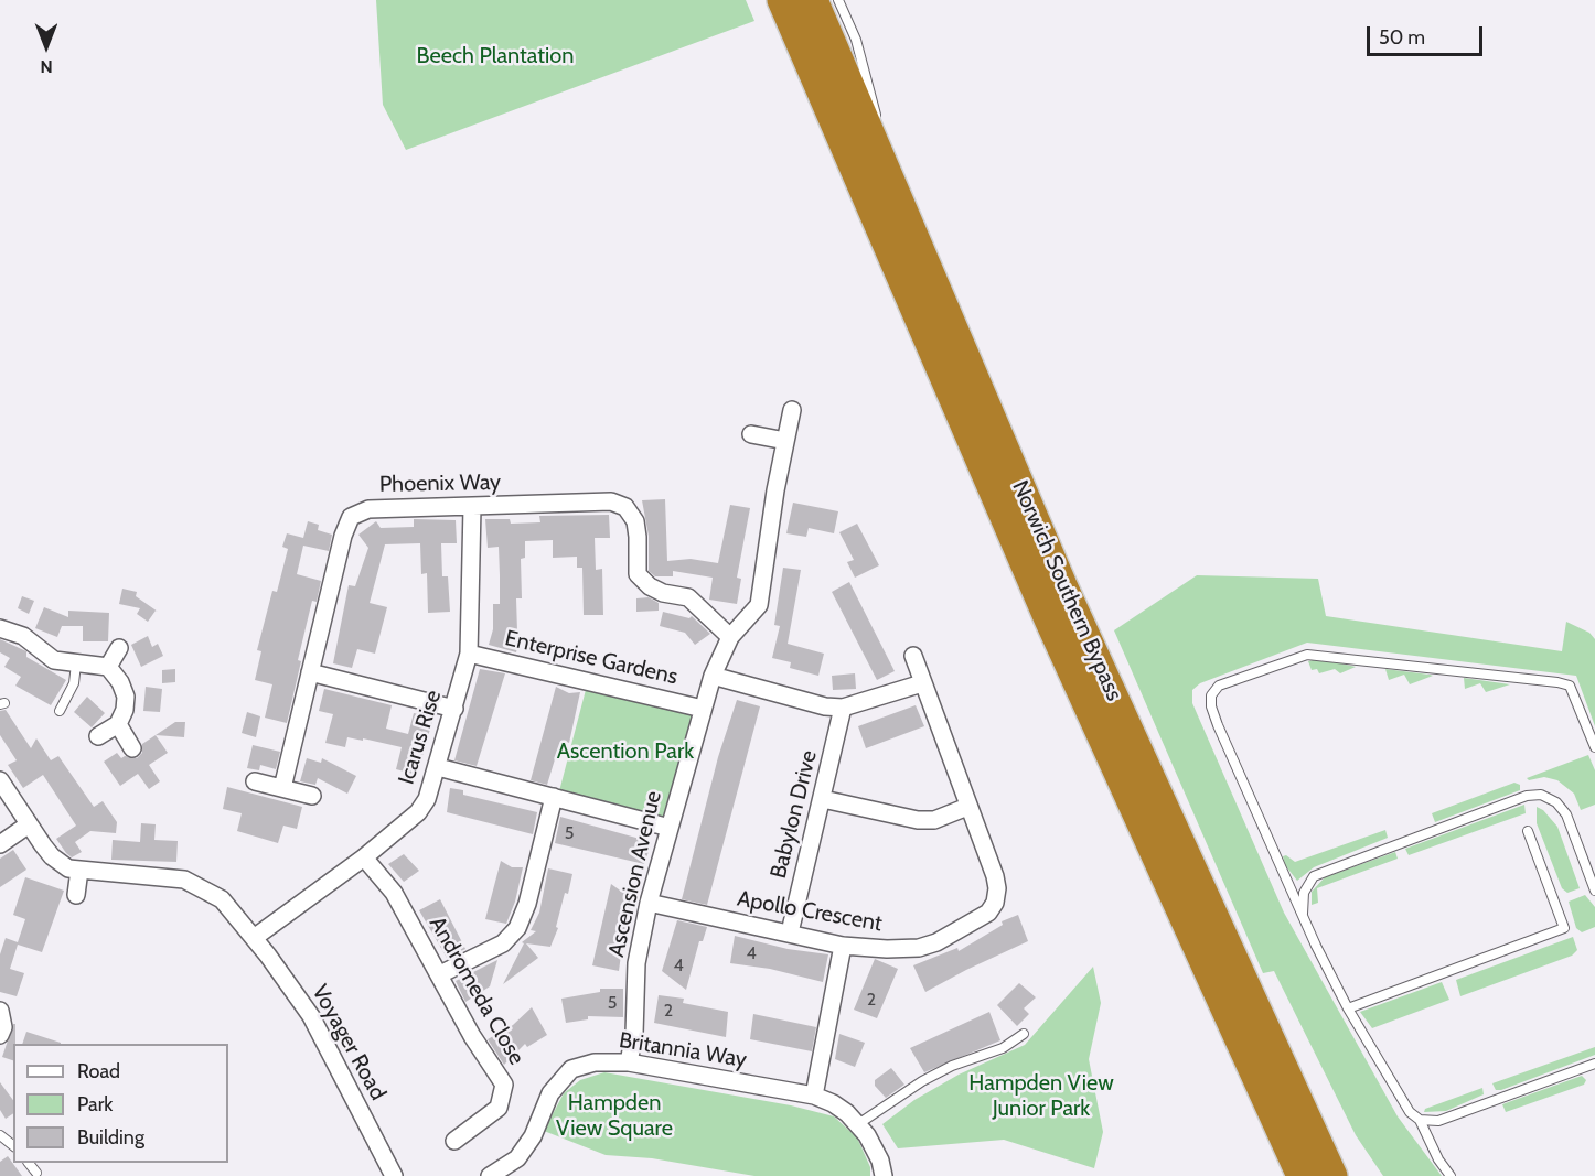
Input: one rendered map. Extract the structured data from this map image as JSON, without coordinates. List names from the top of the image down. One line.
{"streets":{"highway":["Norwich Southern Bypass"],"street":["Phoenix Way","Enterprise Gardens","Icarus Rise","Babylon Drive","Ascension Avenue","Apollo Crescent","Andromeda Close","Voyager Road","Britannia Way"]},"crossings":[["Phoenix Way","Icarus Rise"],["Phoenix Way","Ascension Avenue"],["Enterprise Gardens","Icarus Rise"],["Enterprise Gardens","Ascension Avenue"],["Icarus Rise","Andromeda Close"],["Icarus Rise","Voyager Road"],["Babylon Drive","Apollo Crescent"],["Ascension Avenue","Apollo Crescent"],["Ascension Avenue","Britannia Way"]],"parks":["Beech Plantation","Ascention Park","Hampden View Junior Park","Hampden View Square"],"house_numbers":["5","4","4","2","5","2"],"legend":["Road","Park","Building"],"scale_bar":"50 m","north":"bottom"}
